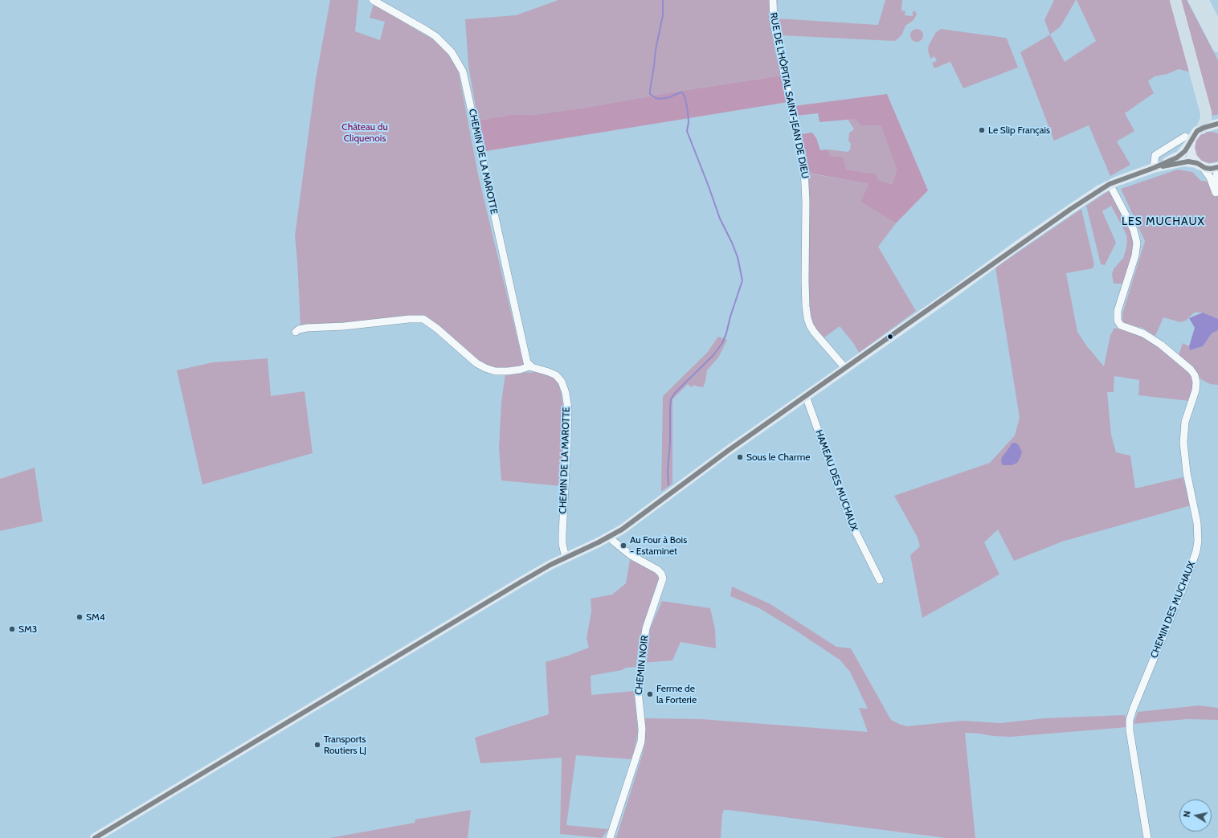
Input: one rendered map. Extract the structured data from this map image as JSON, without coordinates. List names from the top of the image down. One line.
{"streets":{"street":["RUE DE L'HÔPITAL SAINT-JEAN DE DIEU","CHEMIN DE LA MAROTTE","HAMEAU DES MUCHAUX","CHEMIN DES MUCHAUX","CHEMIN NOIR"]},"districts":["LES MUCHAUX"],"parks":["Château du Cliquenois"],"places":["Le Slip Français","Sous le Charme","Au Four à Bois - Estaminet","SM4","SM3","Ferme de la Forterie","Transports Routiers LJ"],"north":"left"}
